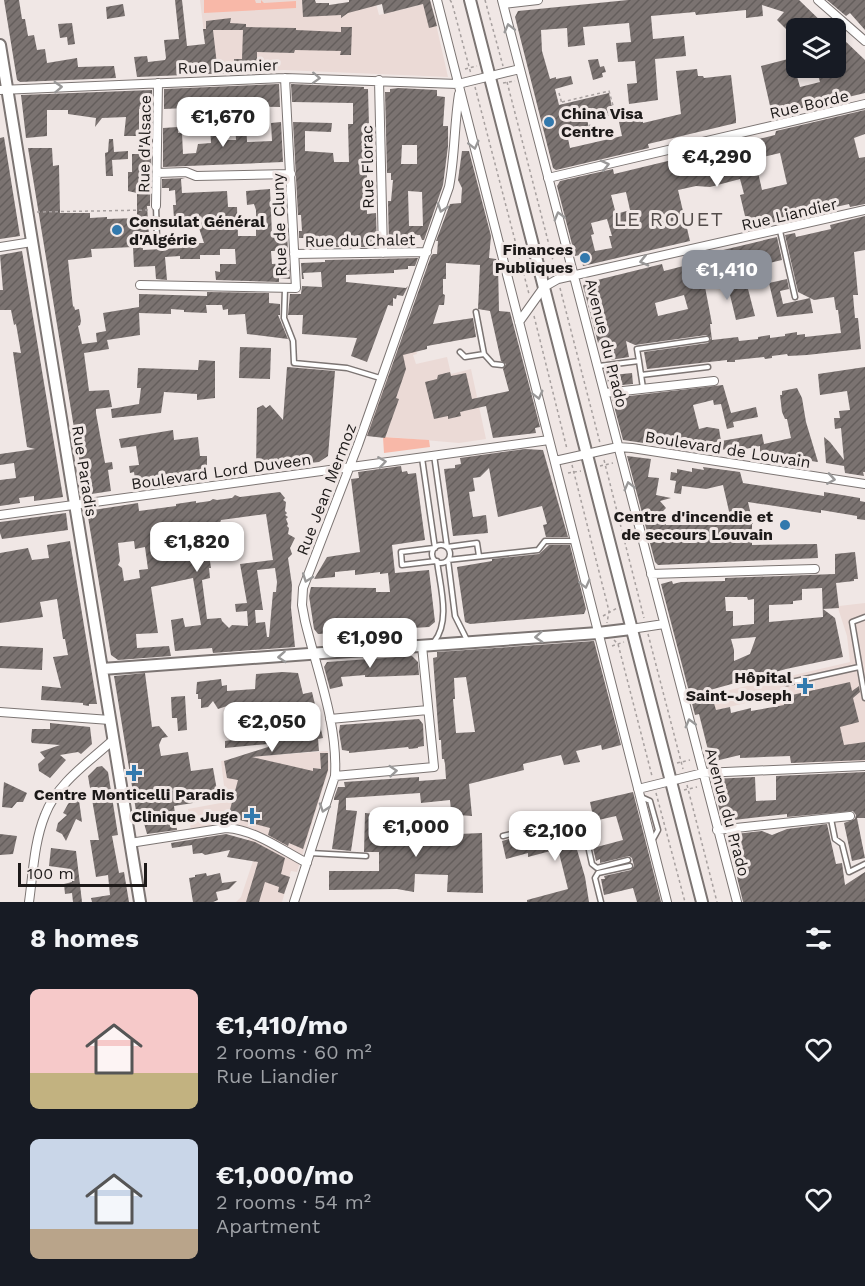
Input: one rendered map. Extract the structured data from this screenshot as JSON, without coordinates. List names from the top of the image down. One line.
{"streets":{"street":["Rue Daumier","Rue Borde","Rue d'Alsace","Rue Florac","Rue Liandier","Rue de Cluny","Rue du Chalet","Avenue du Prado","Boulevard de Louvain","Rue Paradis","Boulevard Lord Duveen","Rue Jean Mermoz"]},"crossings":[["Rue Daumier","Rue d'Alsace"],["Rue Daumier","Rue Florac"],["Rue Daumier","Rue de Cluny"],["Rue Daumier","Rue Paradis"],["Rue Daumier","Rue Jean Mermoz"],["Rue Borde","Avenue du Prado"],["Rue Florac","Rue du Chalet"],["Rue Liandier","Avenue du Prado"],["Rue de Cluny","Rue du Chalet"],["Rue du Chalet","Rue Jean Mermoz"],["Avenue du Prado","Boulevard de Louvain"],["Rue Paradis","Boulevard Lord Duveen"],["Boulevard Lord Duveen","Rue Jean Mermoz"]],"one_way":["Rue Daumier","Rue Borde","Rue Liandier","Boulevard de Louvain","Rue Jean Mermoz"],"districts":["LE ROUET"],"places":{"other":["China Visa Centre","Consulat Général d'Algérie","Finances Publiques","Centre d'incendie et de secours Louvain"],"health":["Hôpital Saint-Joseph","Centre Monticelli Paradis","Clinique Juge"]},"scale_bar":"100 m","page":{"price":["€1,670","€4,290","€1,410","€1,820","€1,090","€2,050","€1,000","€2,100"],"scale":"100 m","heading":"8 homes","list":[{"name":"€1,410/mo","note":"2 rooms · 60 m² · Rue Liandier"},{"name":"€1,000/mo","note":"2 rooms · 54 m² · Apartment"}]}}
